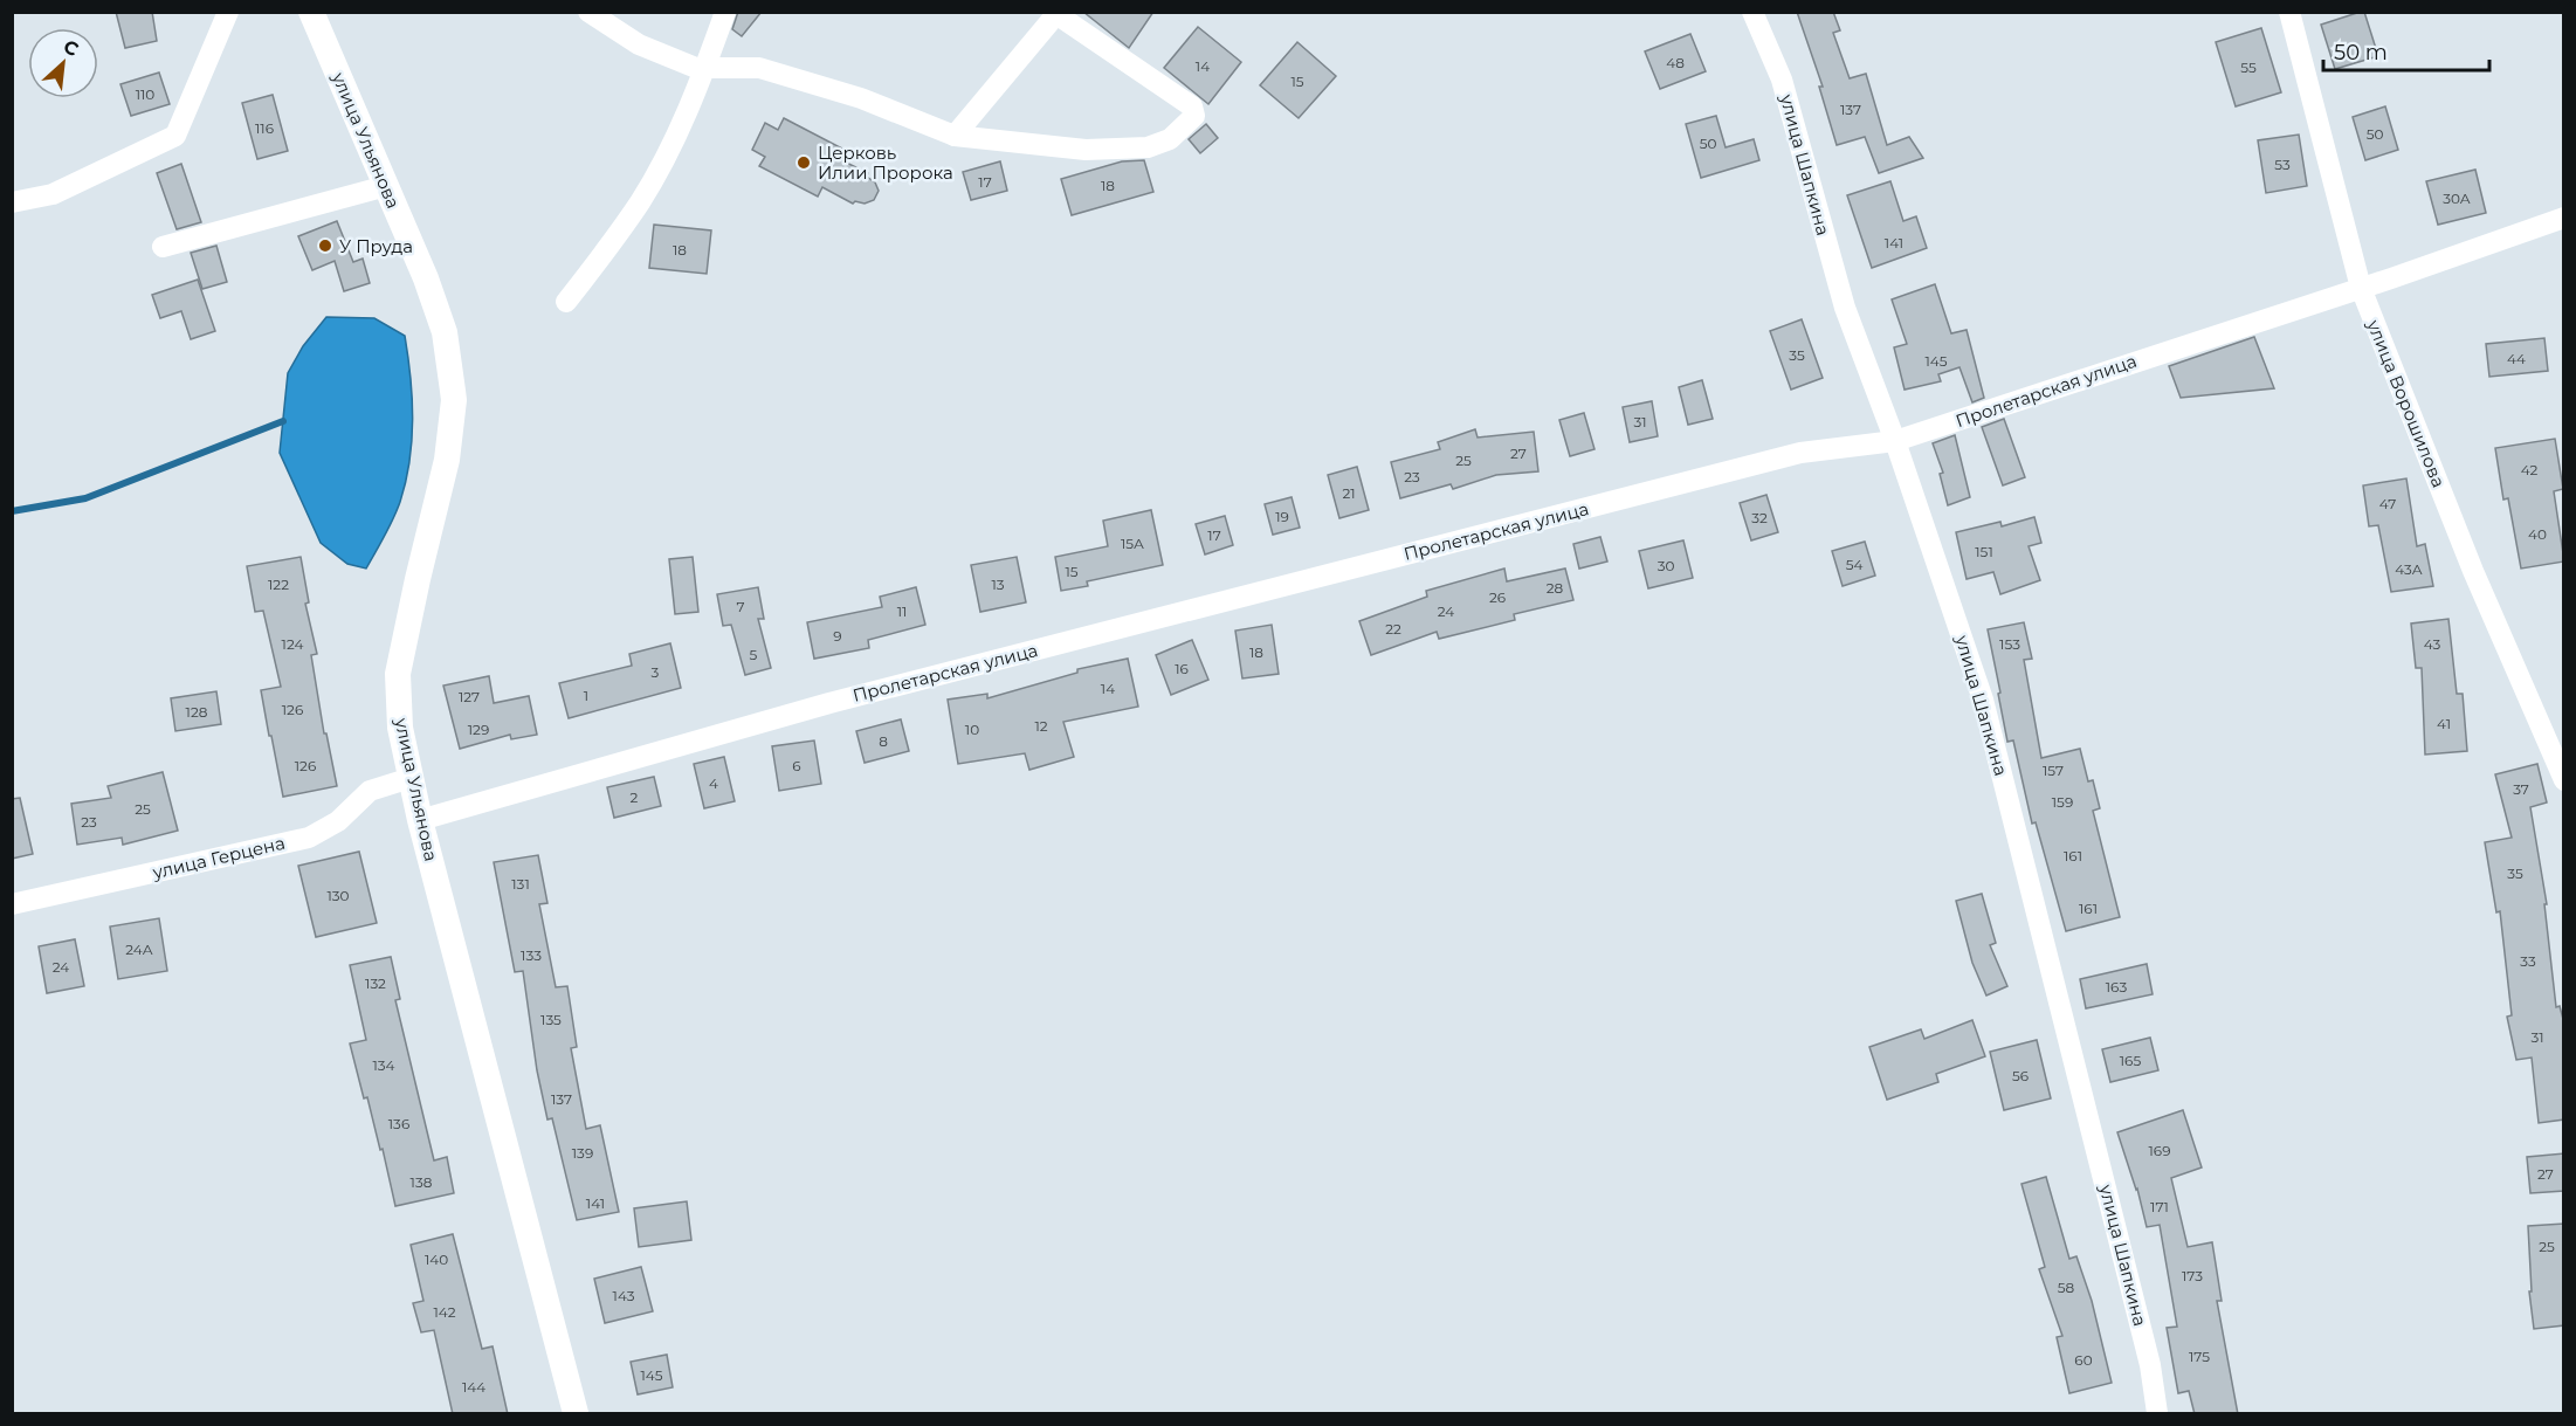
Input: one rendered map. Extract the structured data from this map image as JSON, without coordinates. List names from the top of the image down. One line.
{"streets":{"main road":["улица Ульянова"],"street":["улица Шапкина","Пролетарская улица","улица Ворошилова","улица Герцена"]},"crossings":[["улица Ульянова","Пролетарская улица"],["улица Ульянова","улица Герцена"],["улица Шапкина","Пролетарская улица"],["Пролетарская улица","улица Ворошилова"]],"places":["Церковь Илии Пророка","У Пруда"],"house_numbers":["48","14","55","15","110","137","116","50","50","53","17","18","30А","141","18","35","44","145","31","27","25","42","23","21","47","19","32","40","17","15А","151","54","30","43А","15","122","13","28","26","7","11","24","22","9","124","153","43","18","5","16","3","14","1","127","126","128","41","12","129","10","8","126","6","157","4","37","2","159","25","23","161","35","131","130","161","24А","133","33","24","132","163","135","31","165","134","56","137","136","169","139","27","138","141","171","25","140","173","58","143","142","175","60","145","144"],"scale_bar":"50 m","north":"top right"}
